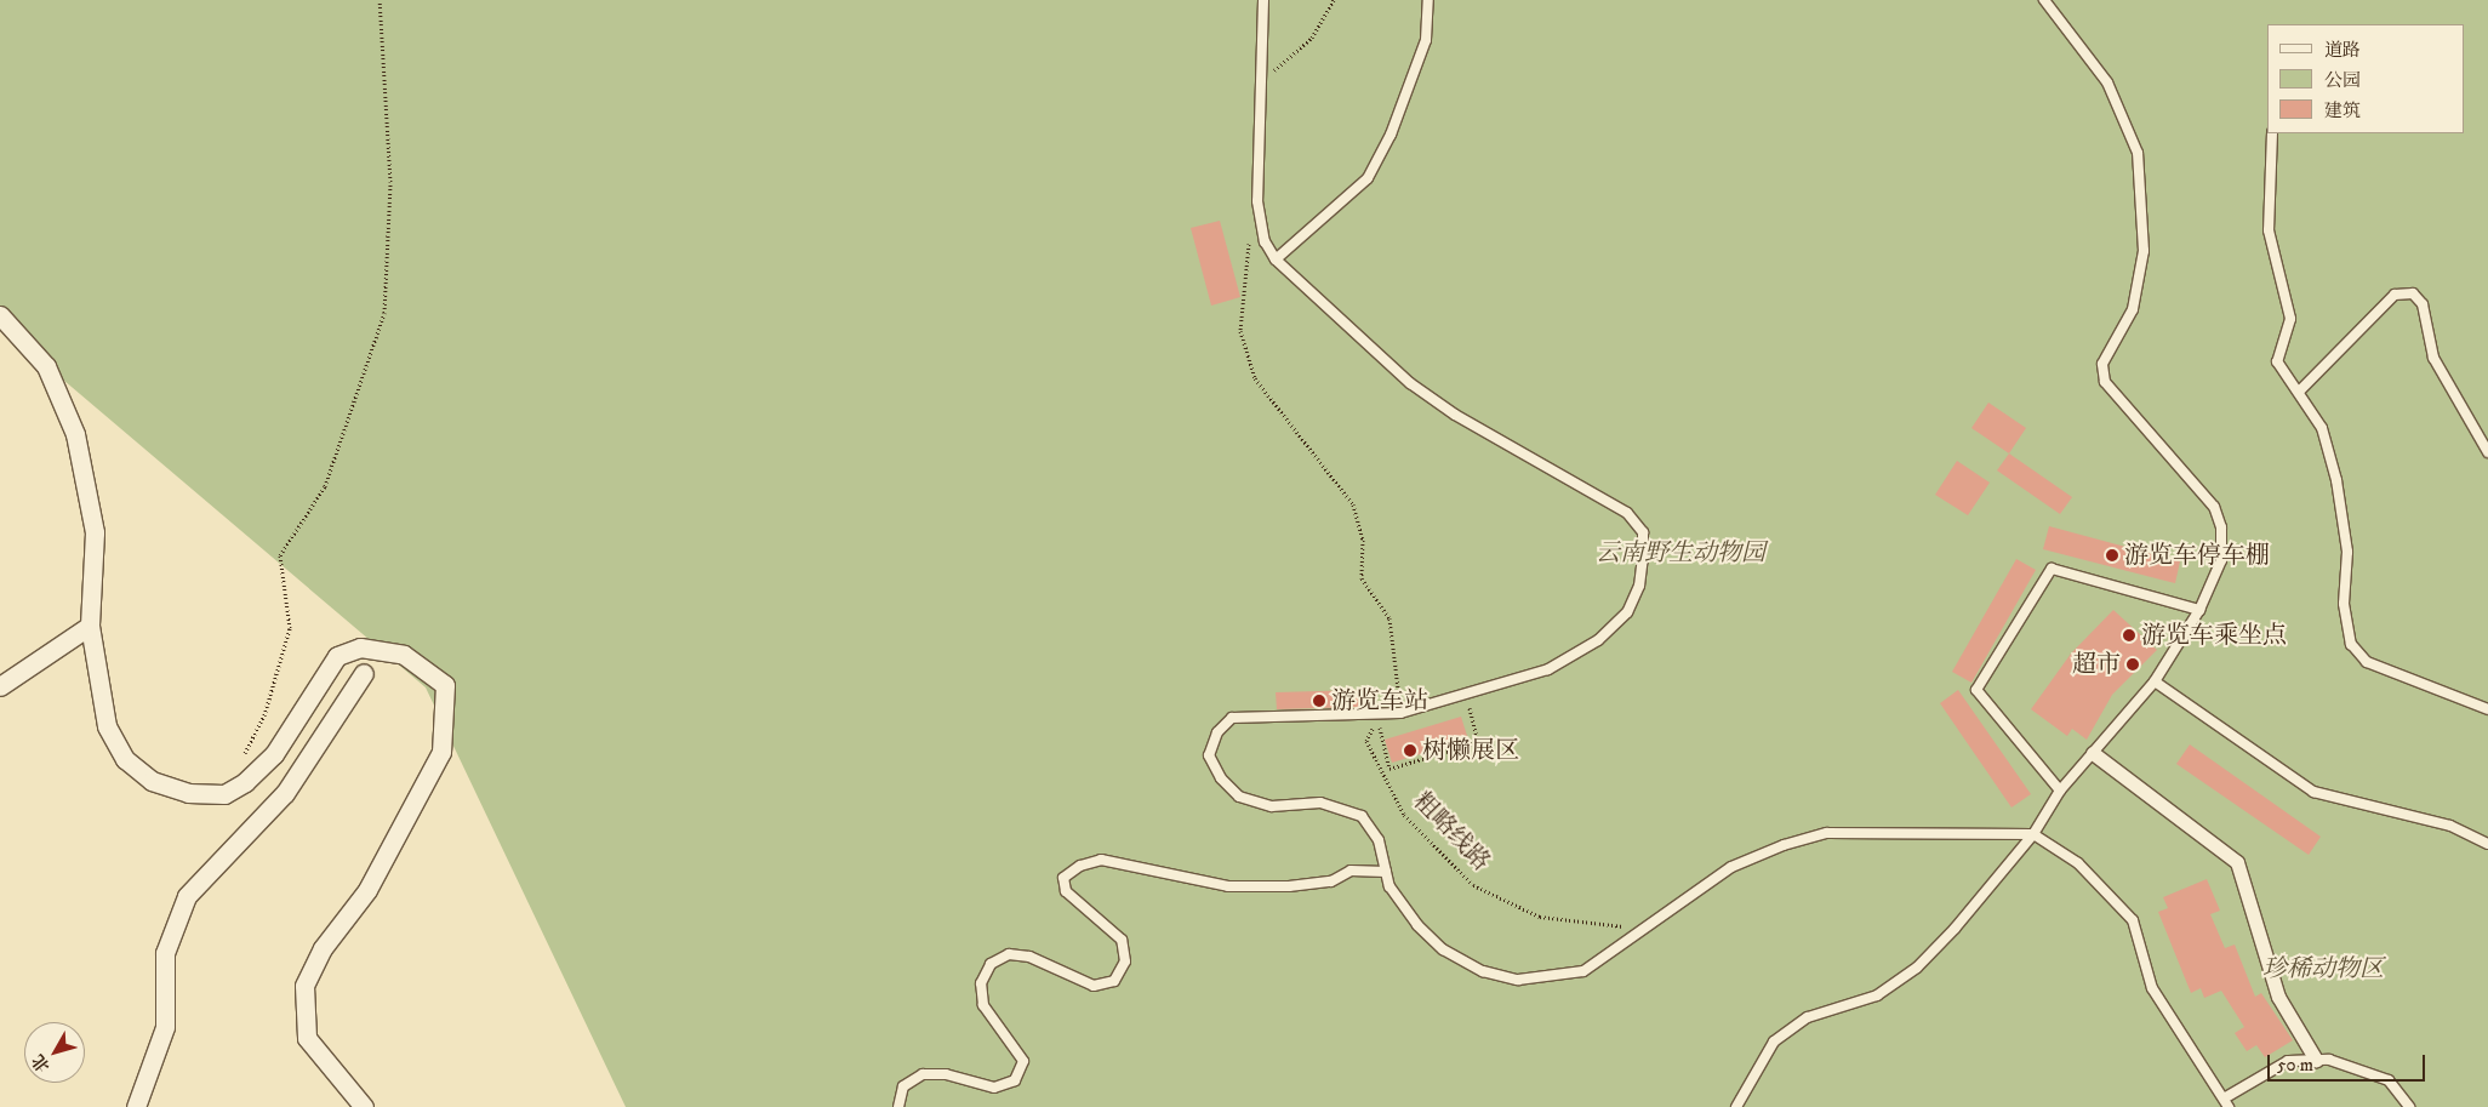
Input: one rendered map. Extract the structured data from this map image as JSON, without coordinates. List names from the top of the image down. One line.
{"streets":{"path":["粗略线路"]},"parks":["云南野生动物园","珍稀动物区"],"places":["游览车停车棚","游览车乘坐点","超市","游览车站","树懒展区"],"legend":["道路","公园","建筑"],"scale_bar":"50 m","north":"bottom left"}
